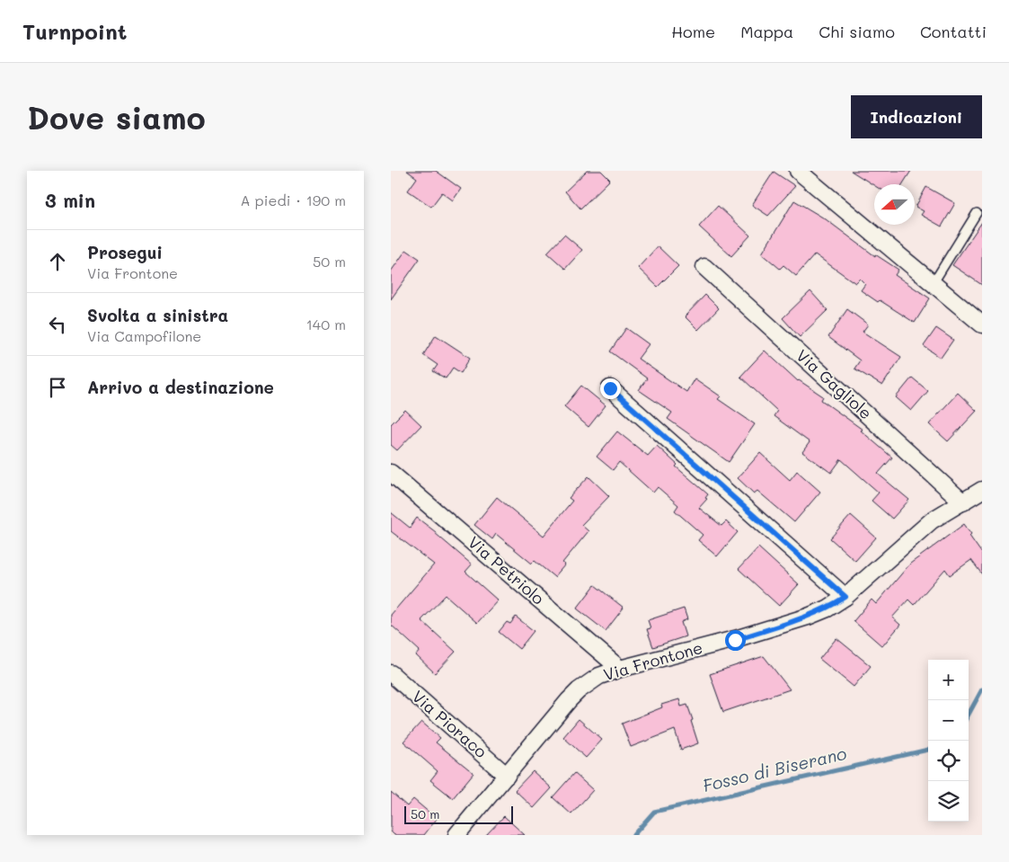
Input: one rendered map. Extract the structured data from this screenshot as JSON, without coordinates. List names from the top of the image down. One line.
{"streets":{"street":["Via Gagliole","Via Petriolo","Via Frontone","Via Pioraco"]},"crossings":[["Via Gagliole","Via Frontone"],["Via Petriolo","Via Frontone"],["Via Frontone","Via Pioraco"]],"water":["Fosso di Biserano"],"scale_bar":"50 m","north":"left","page":{"header":"Turnpoint","nav":["Home","Mappa","Chi siamo","Contatti"],"buttons":"Indicazioni","title":"Dove siamo","heading":["3 min","A piedi · 190 m"],"list":[["Prosegui","Via Frontone","50 m"],["Svolta a sinistra","Via Campofilone","140 m"],"Arrivo a destinazione"],"map_buttons":["+","−"],"scale":"50 m"}}
